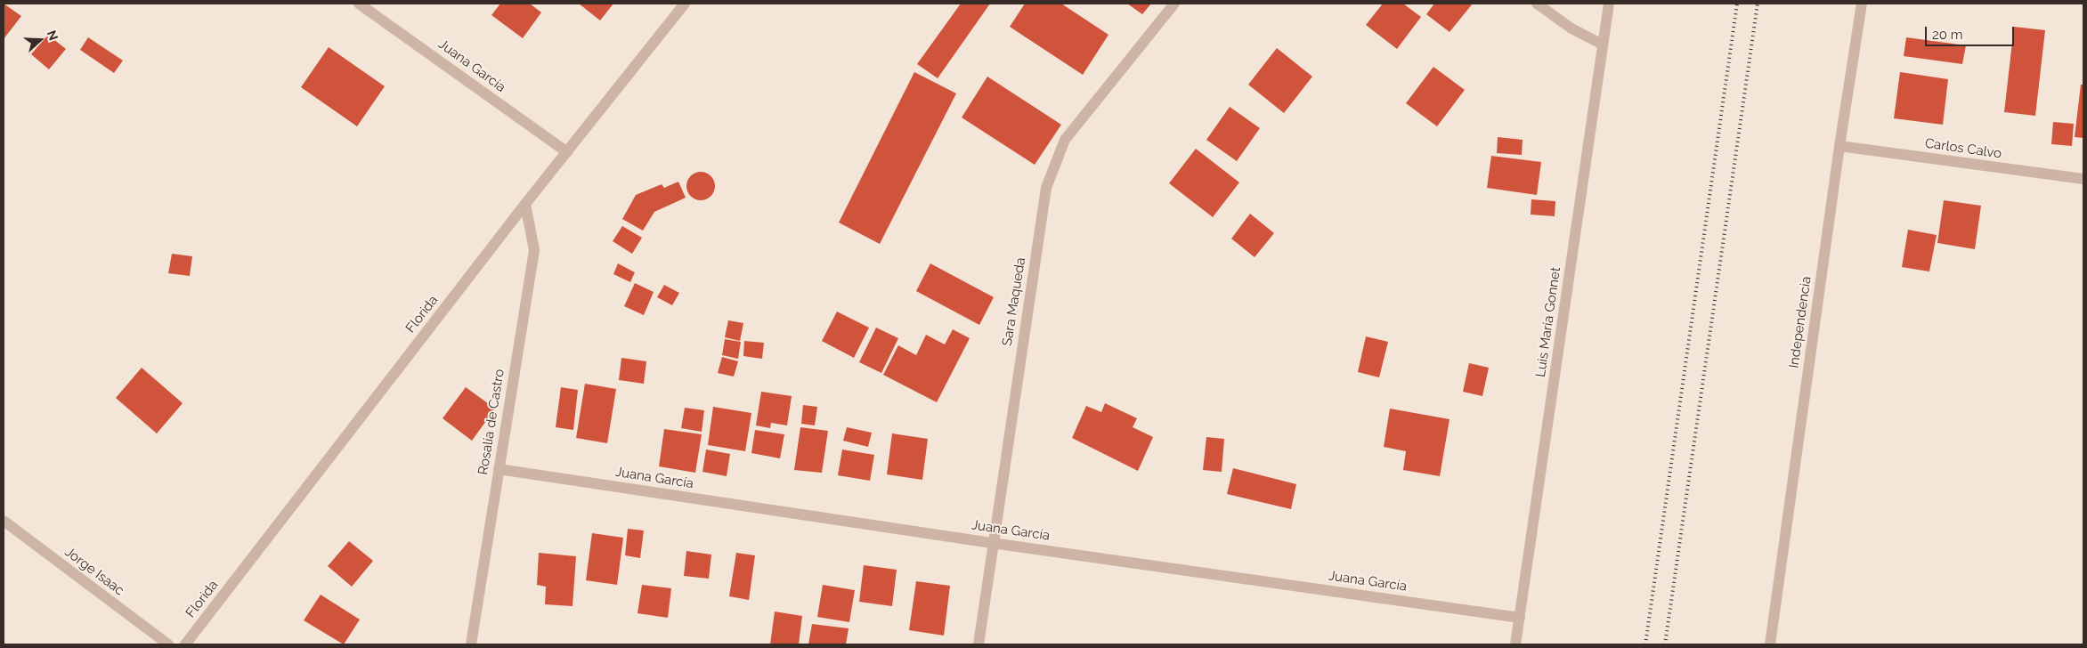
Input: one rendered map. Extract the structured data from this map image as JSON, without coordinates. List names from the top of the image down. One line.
{"streets":{"street":["Juana García","Carlos Calvo","Sara Maqueda","Florida","Luis María Gonnet","Independencia","Rosalía de Castro","Jorge Isaac"]},"crossings":[["Juana García","Sara Maqueda"],["Juana García","Florida"],["Juana García","Luis María Gonnet"],["Juana García","Rosalía de Castro"],["Carlos Calvo","Independencia"],["Florida","Rosalía de Castro"]],"scale_bar":"20 m","north":"right"}
